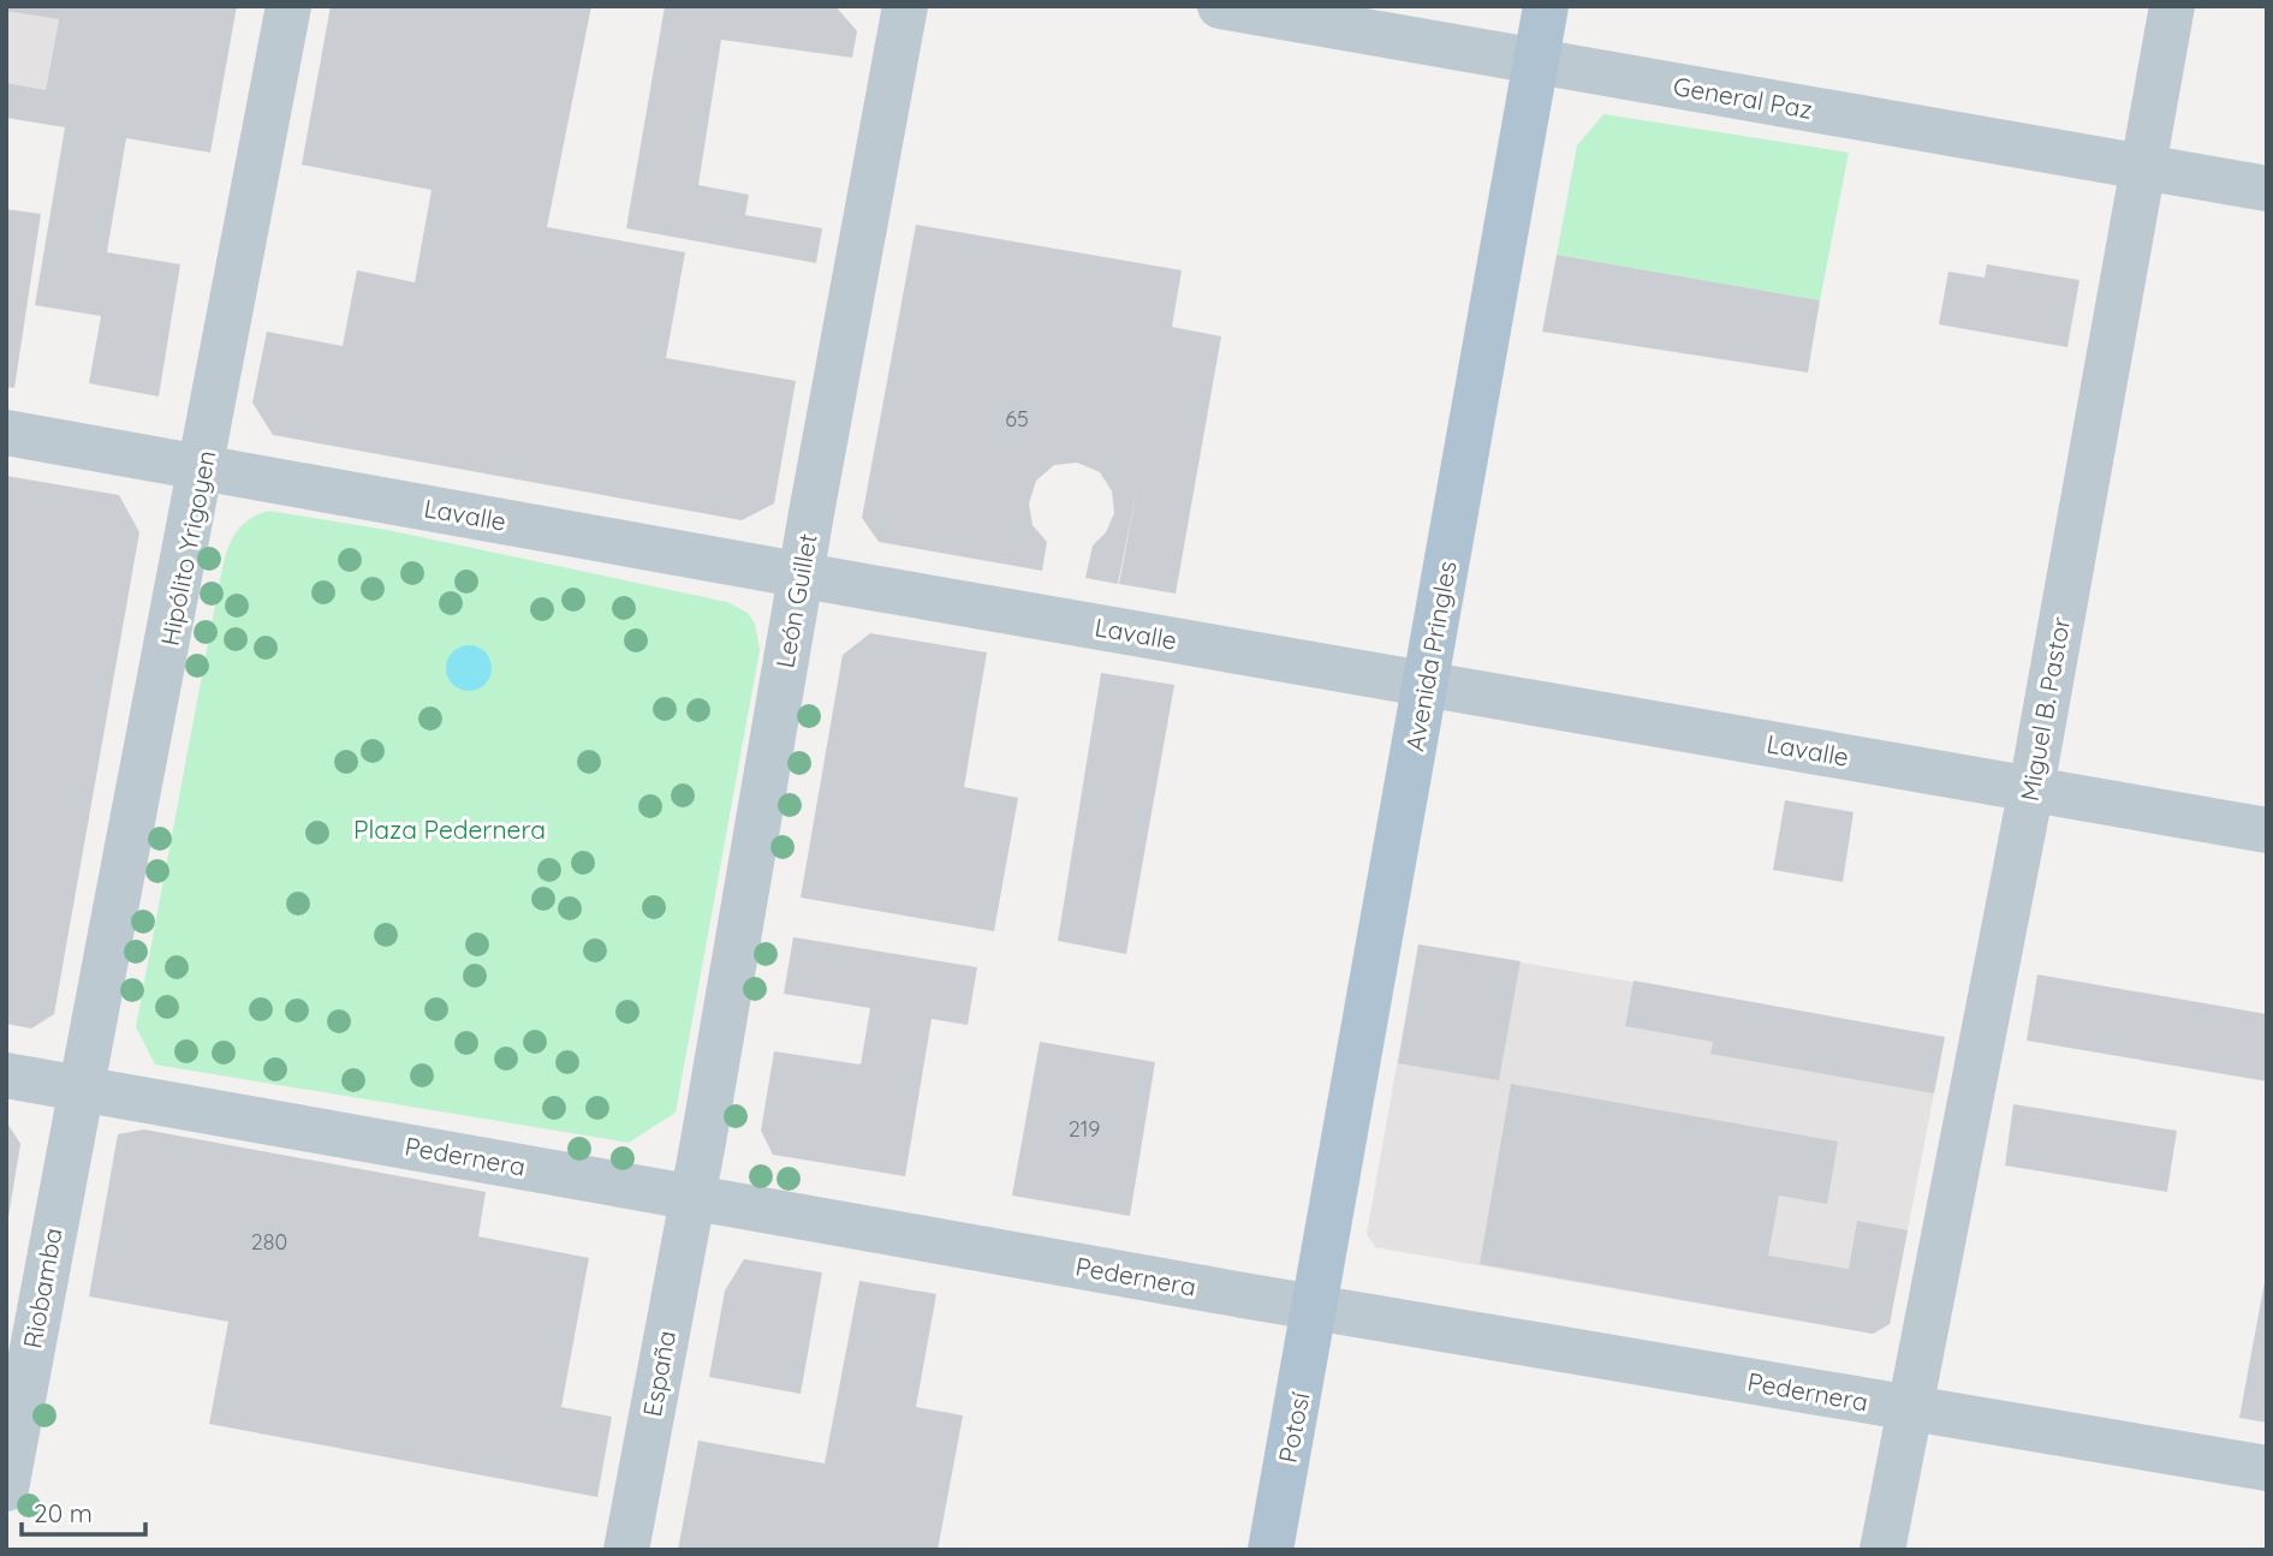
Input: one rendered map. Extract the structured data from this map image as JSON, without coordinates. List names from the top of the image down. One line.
{"streets":{"main road":["Avenida Pringles","Potosí"],"street":["General Paz","Lavalle","Hipólito Yrigoyen","León Guillet","Miguel B. Pastor","Pedernera","Riobamba","España"]},"crossings":[["General Paz","Avenida Pringles"],["General Paz","Miguel B. Pastor"],["Lavalle","Hipólito Yrigoyen"],["Lavalle","León Guillet"],["Lavalle","Avenida Pringles"],["Lavalle","Miguel B. Pastor"],["Hipólito Yrigoyen","Pedernera"],["Hipólito Yrigoyen","Riobamba"],["León Guillet","Pedernera"],["León Guillet","España"],["Avenida Pringles","Pedernera"],["Avenida Pringles","Potosí"],["Miguel B. Pastor","Pedernera"],["Pedernera","Riobamba"],["Pedernera","España"],["Pedernera","Potosí"]],"parks":["Plaza Pedernera"],"house_numbers":["65","219","280"],"scale_bar":"20 m"}
